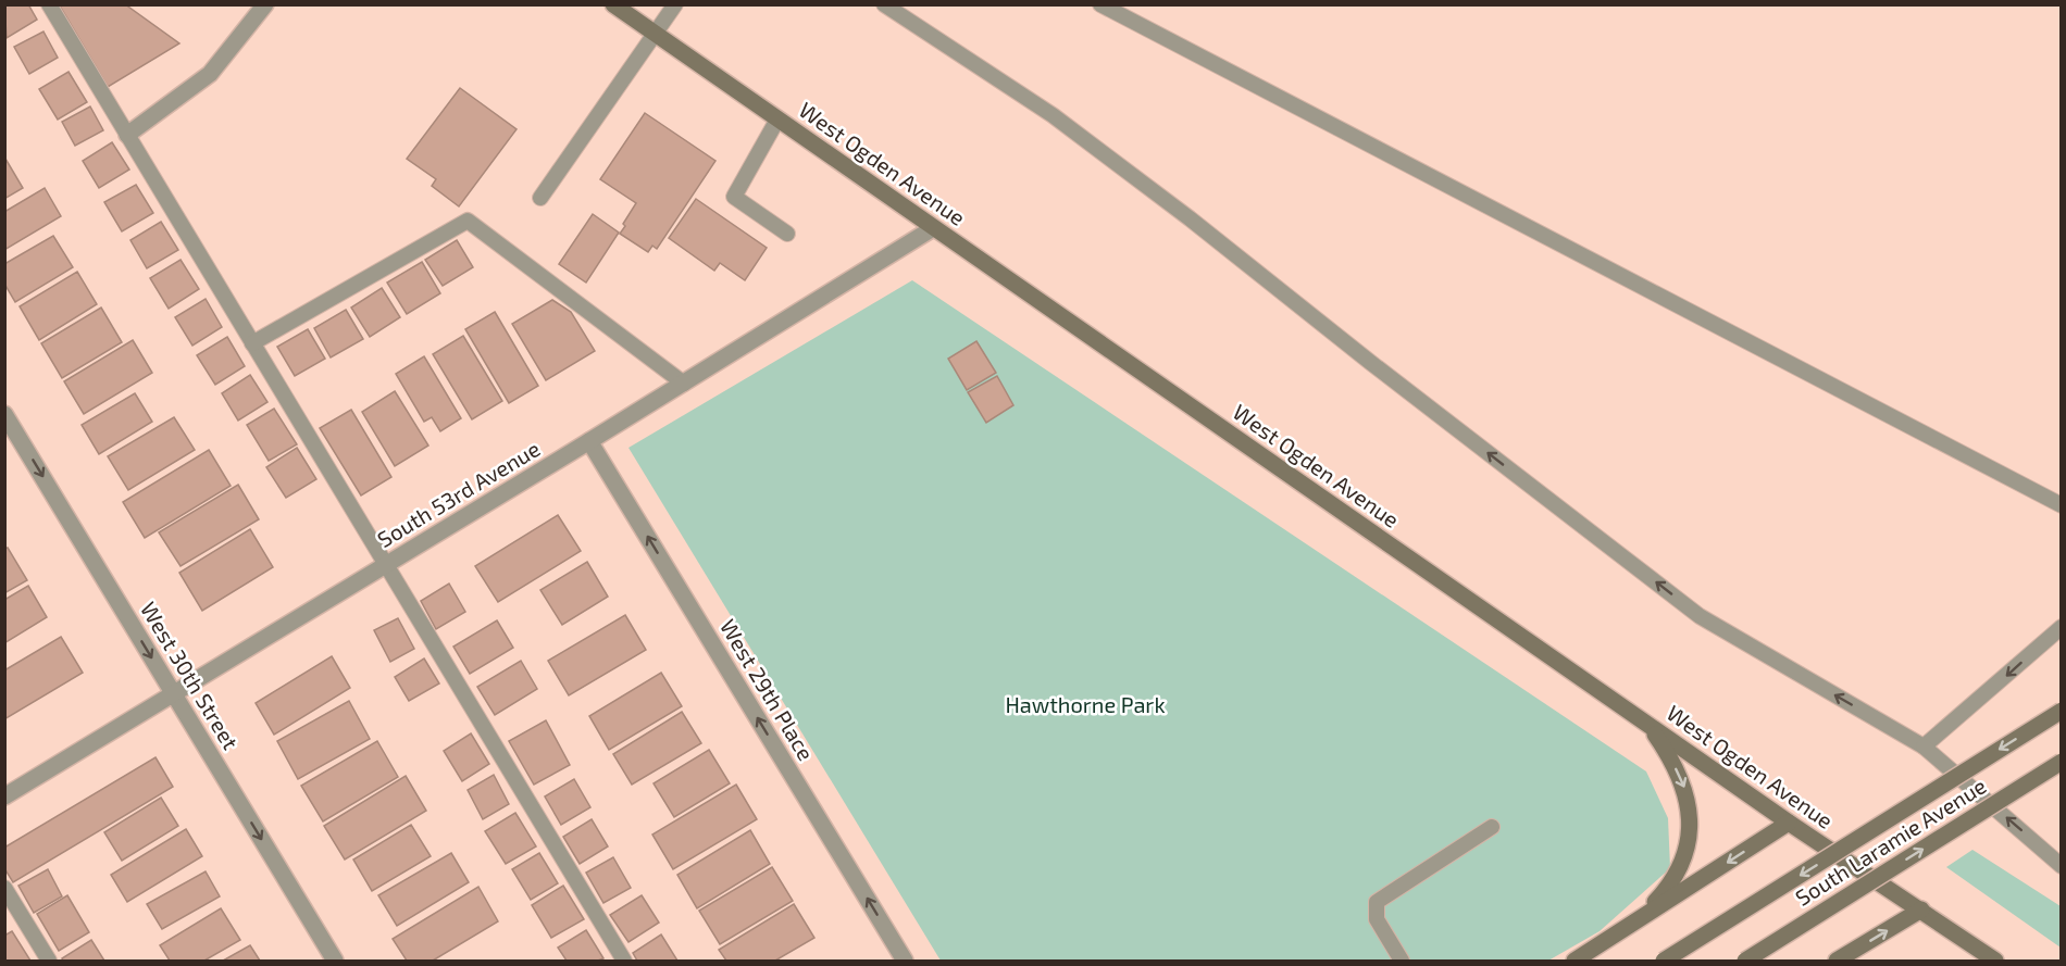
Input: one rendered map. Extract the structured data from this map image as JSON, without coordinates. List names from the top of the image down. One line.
{"streets":{"main road":["West Ogden Avenue","South Laramie Avenue"],"street":["South 53rd Avenue","West 30th Street","West 29th Place"]},"crossings":[["West Ogden Avenue","South 53rd Avenue"],["South 53rd Avenue","West 30th Street"],["South 53rd Avenue","West 29th Place"]],"one_way":["West 30th Street","West 29th Place"],"parks":["Hawthorne Park"]}
